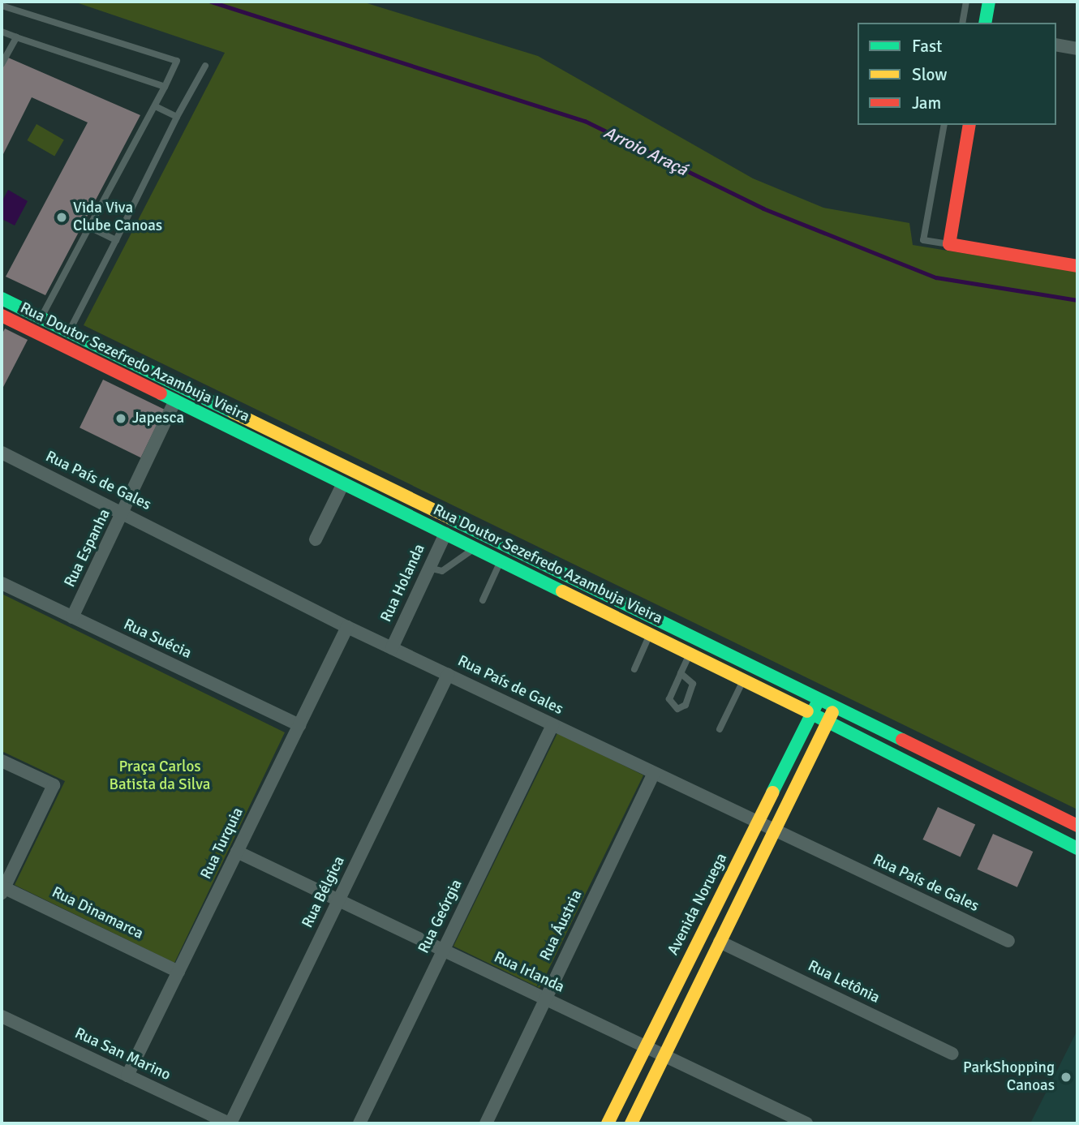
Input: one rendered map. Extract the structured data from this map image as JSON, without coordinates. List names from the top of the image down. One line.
{"streets":{"main road":["Rua Doutor Sezefredo Azambuja Vieira","Avenida Noruega"],"street":["Rua País de Gales","Rua Espanha","Rua Holanda","Rua Suécia","Rua Turquia","Rua Bélgica","Rua Dinamarca","Rua Geórgia","Rua Áustria","Rua Irlanda","Rua Letônia","Rua San Marino"]},"crossings":[["Rua Doutor Sezefredo Azambuja Vieira","Rua Espanha"],["Rua Doutor Sezefredo Azambuja Vieira","Rua Holanda"],["Rua Doutor Sezefredo Azambuja Vieira","Avenida Noruega"],["Rua País de Gales","Rua Espanha"],["Rua País de Gales","Rua Holanda"],["Rua País de Gales","Rua Turquia"],["Rua País de Gales","Rua Bélgica"],["Rua País de Gales","Avenida Noruega"],["Rua País de Gales","Rua Geórgia"],["Rua País de Gales","Rua Áustria"],["Rua Espanha","Rua Suécia"],["Rua Suécia","Rua Turquia"],["Rua Turquia","Rua Dinamarca"],["Rua Turquia","Rua Irlanda"],["Rua Turquia","Rua San Marino"],["Rua Bélgica","Rua Irlanda"],["Rua Bélgica","Rua San Marino"],["Avenida Noruega","Rua Irlanda"],["Rua Geórgia","Rua Irlanda"],["Rua Áustria","Rua Irlanda"]],"water":["Arroio Araçá"],"parks":["Praça Carlos Batista da Silva"],"places":["Vida Viva Clube Canoas","Japesca","ParkShopping Canoas"],"legend":["Fast","Slow","Jam"]}
